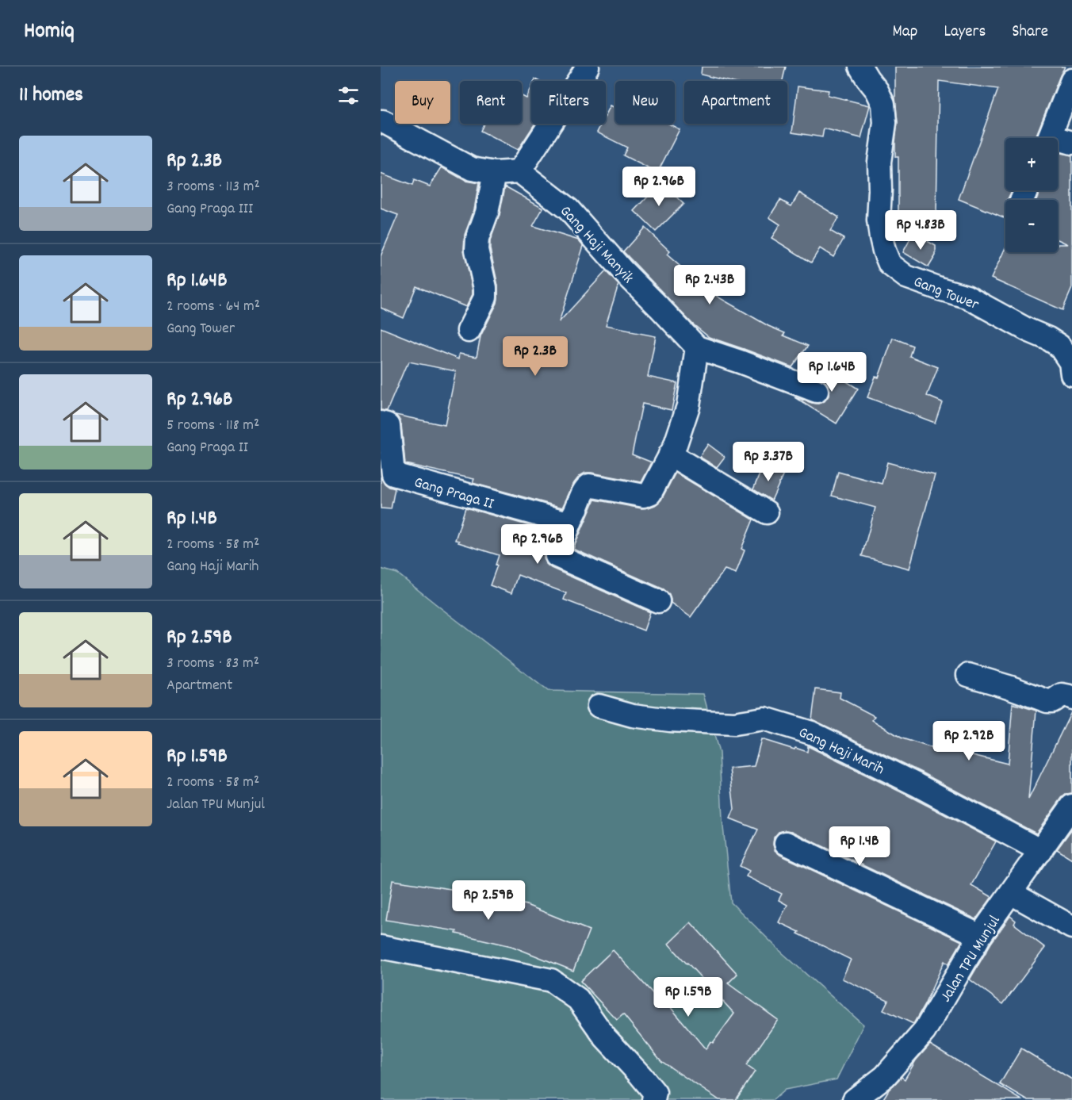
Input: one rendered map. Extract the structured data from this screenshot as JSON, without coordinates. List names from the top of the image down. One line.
{"streets":{"street":["Gang Haji Manyik","Gang Tower","Gang Praga II","Gang Haji Marih","Jalan TPU Munjul"]},"crossings":[["Gang Haji Marih","Jalan TPU Munjul"]],"page":{"header":"Homiq","nav":["Map","Layers","Share"],"heading":"11 homes","chip":["Buy","Rent","Filters","New","Apartment"],"list":[{"name":"Rp 2.3B","note":"3 rooms · 113 m² · Gang Praga III"},{"name":"Rp 1.64B","note":"2 rooms · 64 m² · Gang Tower"},{"name":"Rp 2.96B","note":"5 rooms · 118 m² · Gang Praga II"},{"name":"Rp 1.4B","note":"2 rooms · 58 m² · Gang Haji Marih"},{"name":"Rp 2.59B","note":"3 rooms · 83 m² · Apartment"},{"name":"Rp 1.59B","note":"2 rooms · 58 m² · Jalan TPU Munjul"}],"map_buttons":["+","−"],"price":["Rp 2.96B","Rp 4.83B","Rp 2.43B","Rp 2.3B","Rp 1.64B","Rp 3.37B","Rp 2.96B","Rp 2.92B","Rp 1.4B","Rp 2.59B","Rp 1.59B"]}}
